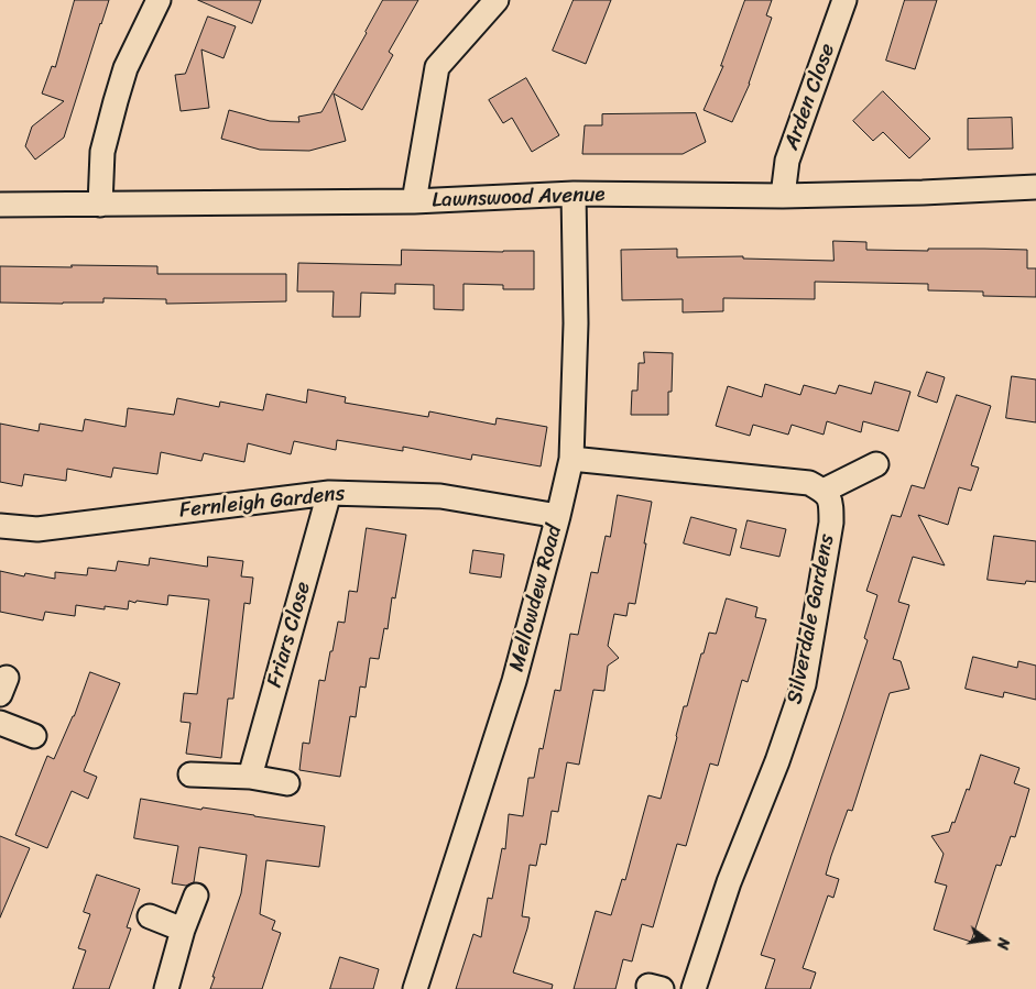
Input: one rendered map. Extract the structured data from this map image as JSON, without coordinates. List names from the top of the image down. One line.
{"streets":{"street":["Arden Close","Lawnswood Avenue","Fernleigh Gardens","Mellowdew Road","Silverdale Gardens","Friars Close"]},"crossings":[["Arden Close","Lawnswood Avenue"],["Lawnswood Avenue","Mellowdew Road"],["Fernleigh Gardens","Mellowdew Road"],["Fernleigh Gardens","Friars Close"]],"north":"right"}
